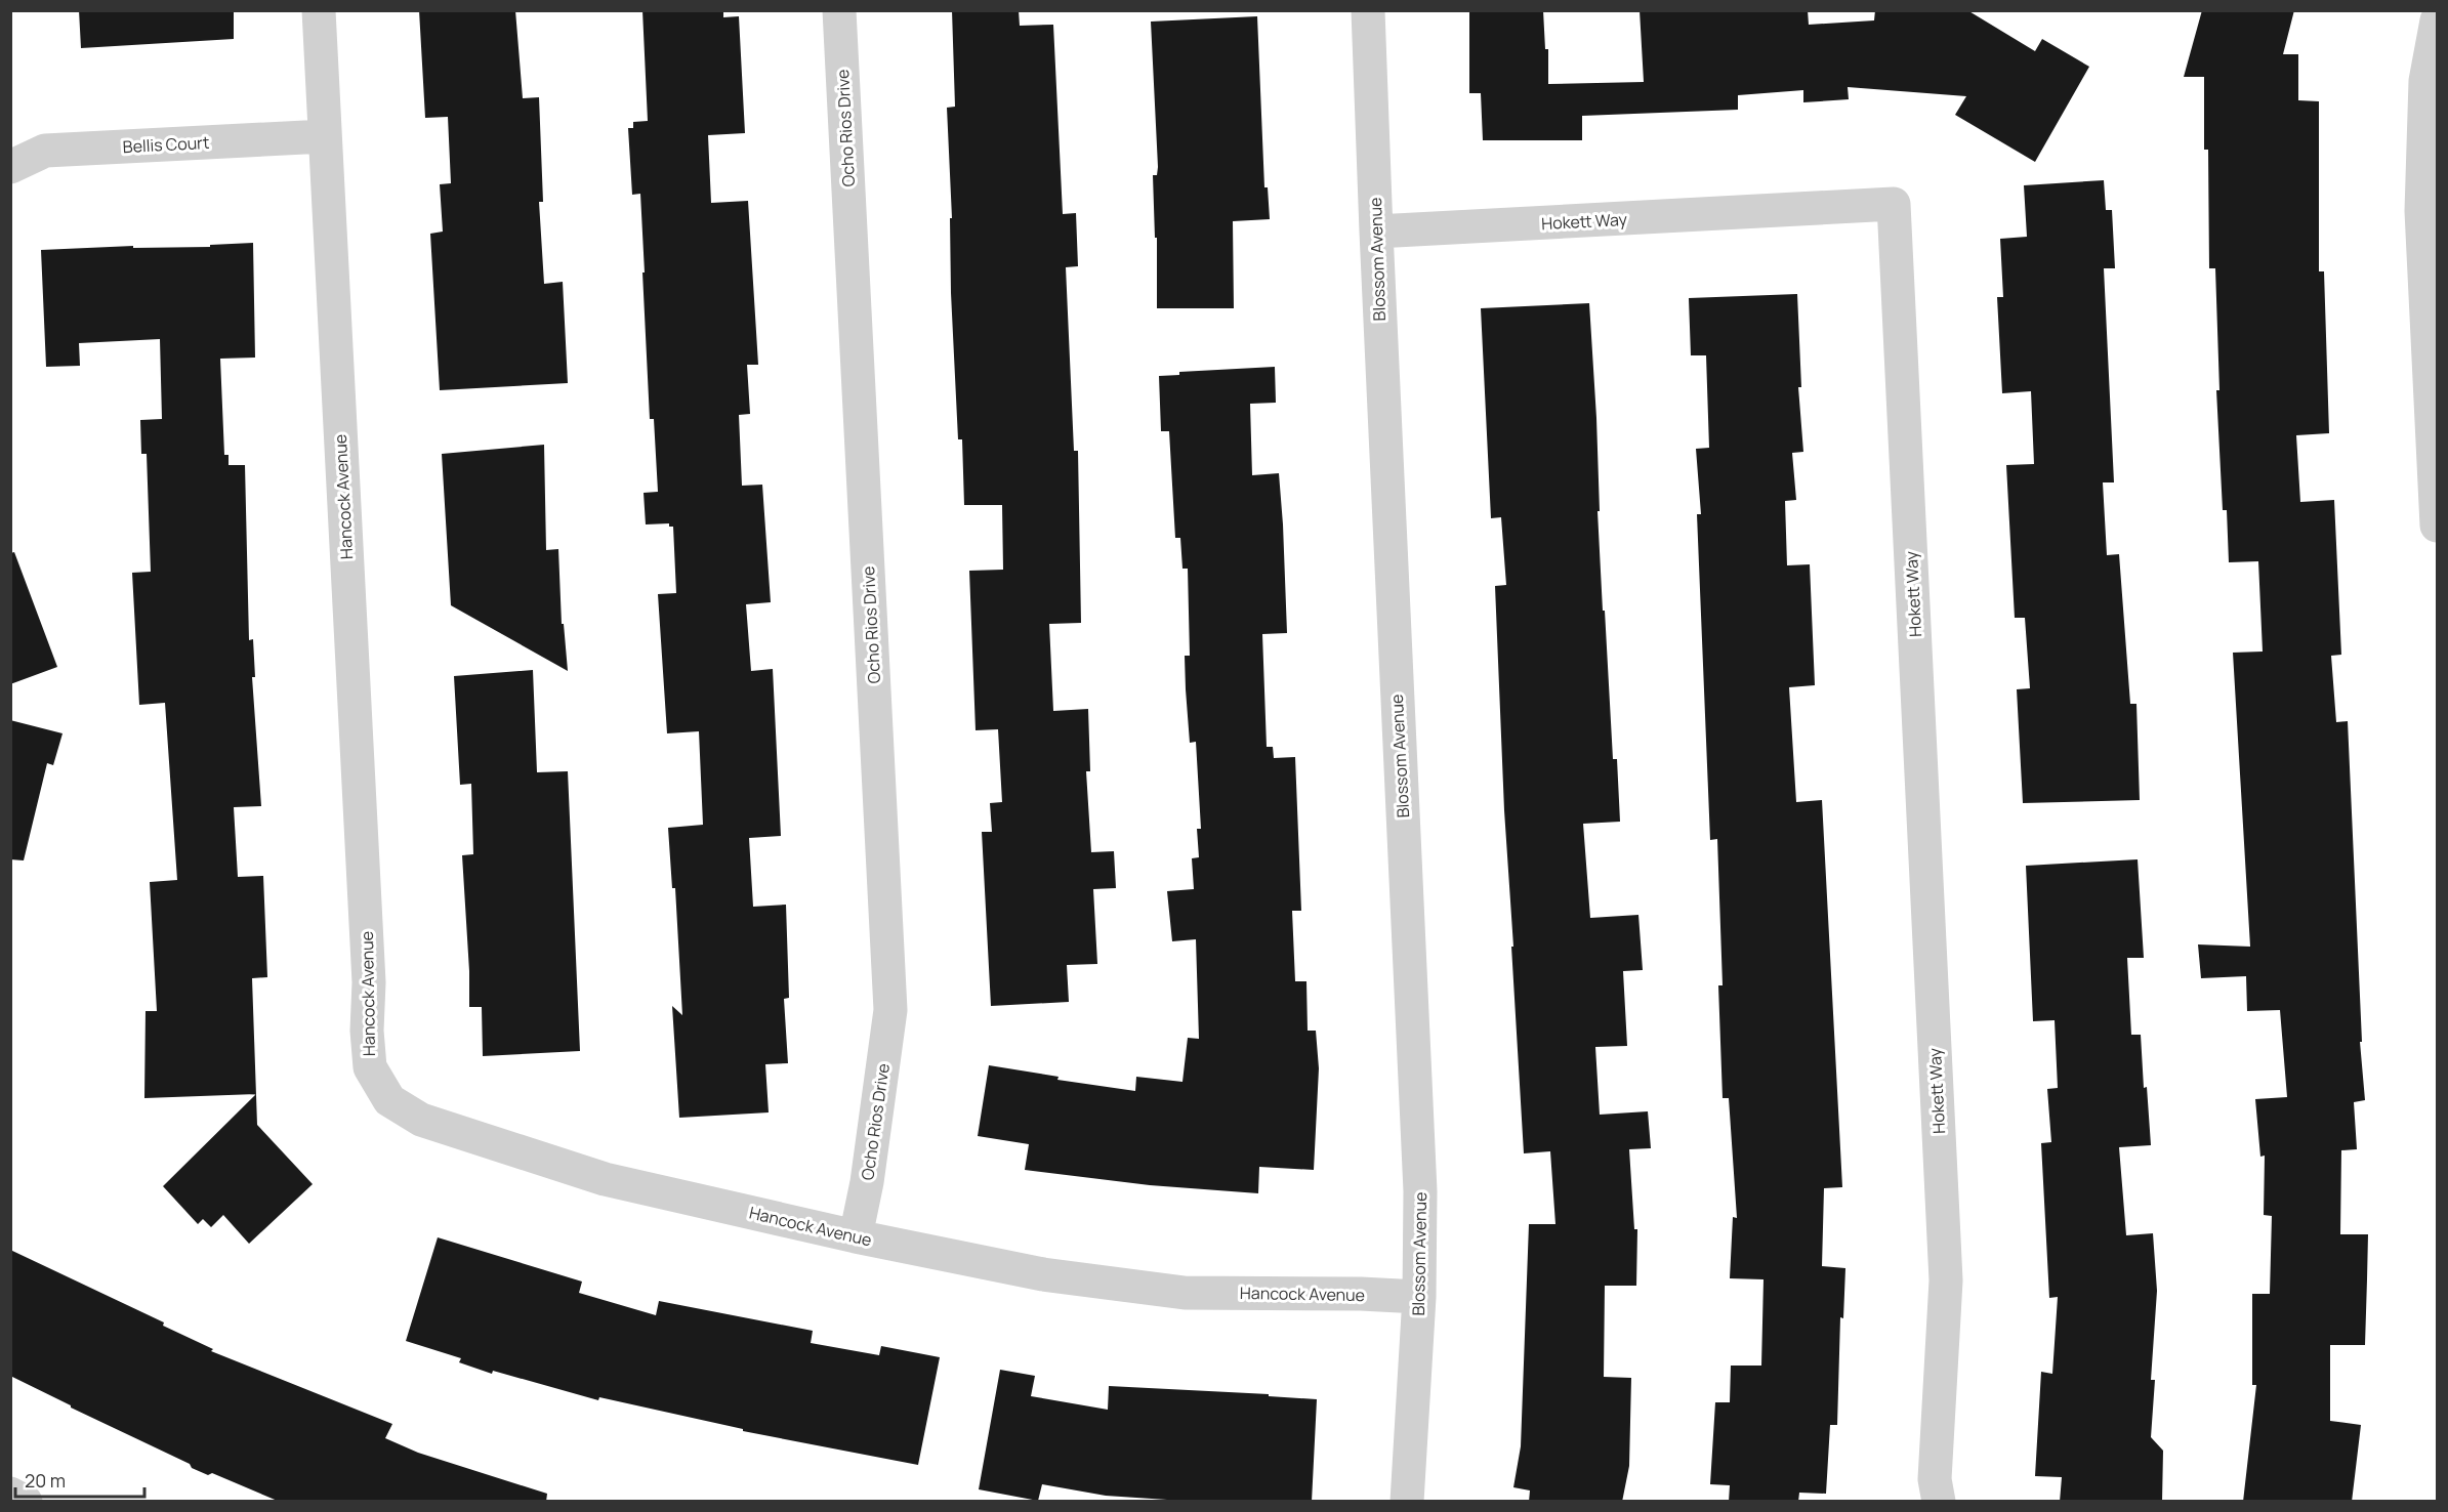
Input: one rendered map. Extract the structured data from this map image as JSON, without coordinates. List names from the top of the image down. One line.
{"streets":{"street":["Ocho Rios Drive","Bellis Court","Hokett Way","Blossom Avenue","Hancock Avenue"]},"crossings":[["Ocho Rios Drive","Hancock Avenue"],["Bellis Court","Hancock Avenue"],["Hokett Way","Blossom Avenue"],["Blossom Avenue","Hancock Avenue"]],"scale_bar":"20 m"}
